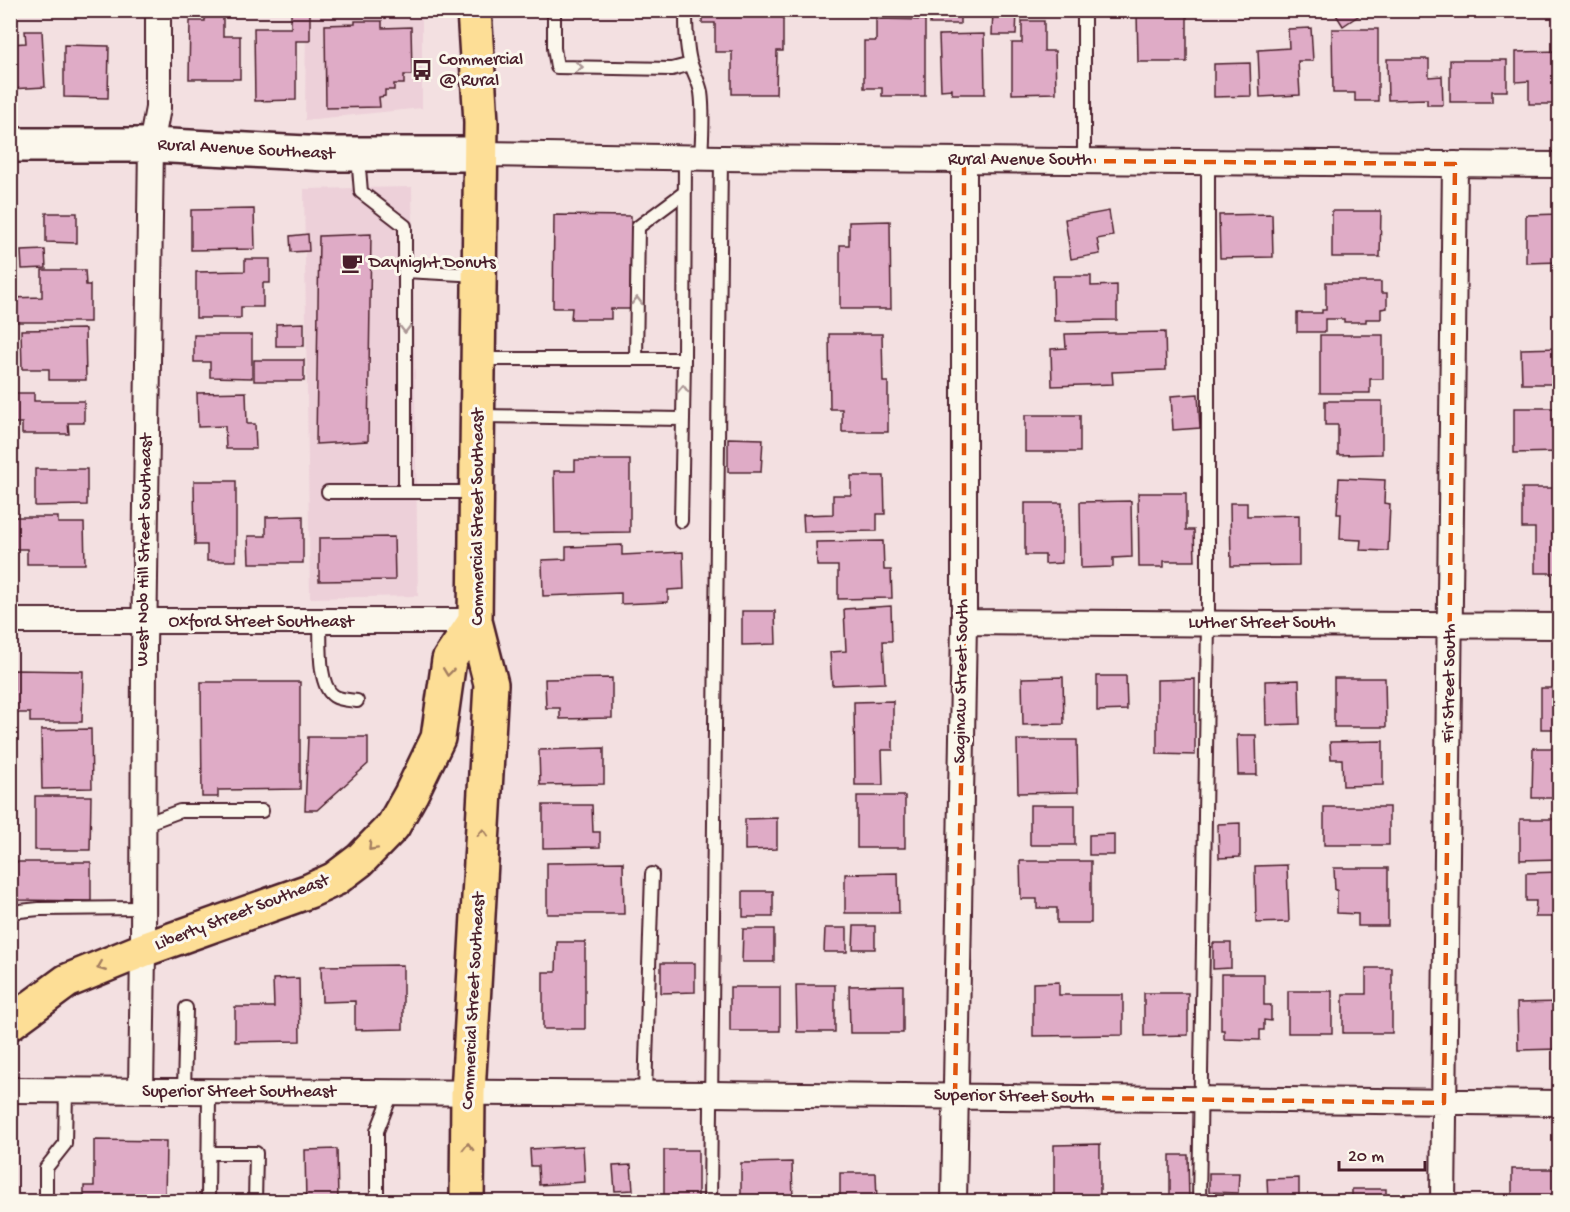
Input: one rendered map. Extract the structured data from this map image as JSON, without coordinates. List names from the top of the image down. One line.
{"streets":{"main road":["Commercial Street Southeast","Liberty Street Southeast"],"street":["Rural Avenue Southeast","Rural Avenue South","West Nob Hill Street Southeast","Oxford Street Southeast","Luther Street South","Saginaw Street South","Fir Street South","Superior Street Southeast","Superior Street South"]},"crossings":[["Rural Avenue Southeast","Rural Avenue South"],["Rural Avenue Southeast","Commercial Street Southeast"],["Rural Avenue Southeast","West Nob Hill Street Southeast"],["Rural Avenue South","Commercial Street Southeast"],["Rural Avenue South","Saginaw Street South"],["Rural Avenue South","Fir Street South"],["Commercial Street Southeast","Oxford Street Southeast"],["Commercial Street Southeast","Liberty Street Southeast"],["Commercial Street Southeast","Superior Street Southeast"],["Commercial Street Southeast","Superior Street South"],["West Nob Hill Street Southeast","Oxford Street Southeast"],["West Nob Hill Street Southeast","Liberty Street Southeast"],["West Nob Hill Street Southeast","Superior Street Southeast"],["Oxford Street Southeast","Liberty Street Southeast"],["Luther Street South","Saginaw Street South"],["Luther Street South","Fir Street South"],["Saginaw Street South","Superior Street South"],["Fir Street South","Superior Street South"],["Superior Street Southeast","Superior Street South"]],"one_way":["Commercial Street Southeast","Liberty Street Southeast"],"places":{"bus stop":["Commercial @ Rural"],"cafe":["Daynight Donuts"]},"scale_bar":"20 m"}
